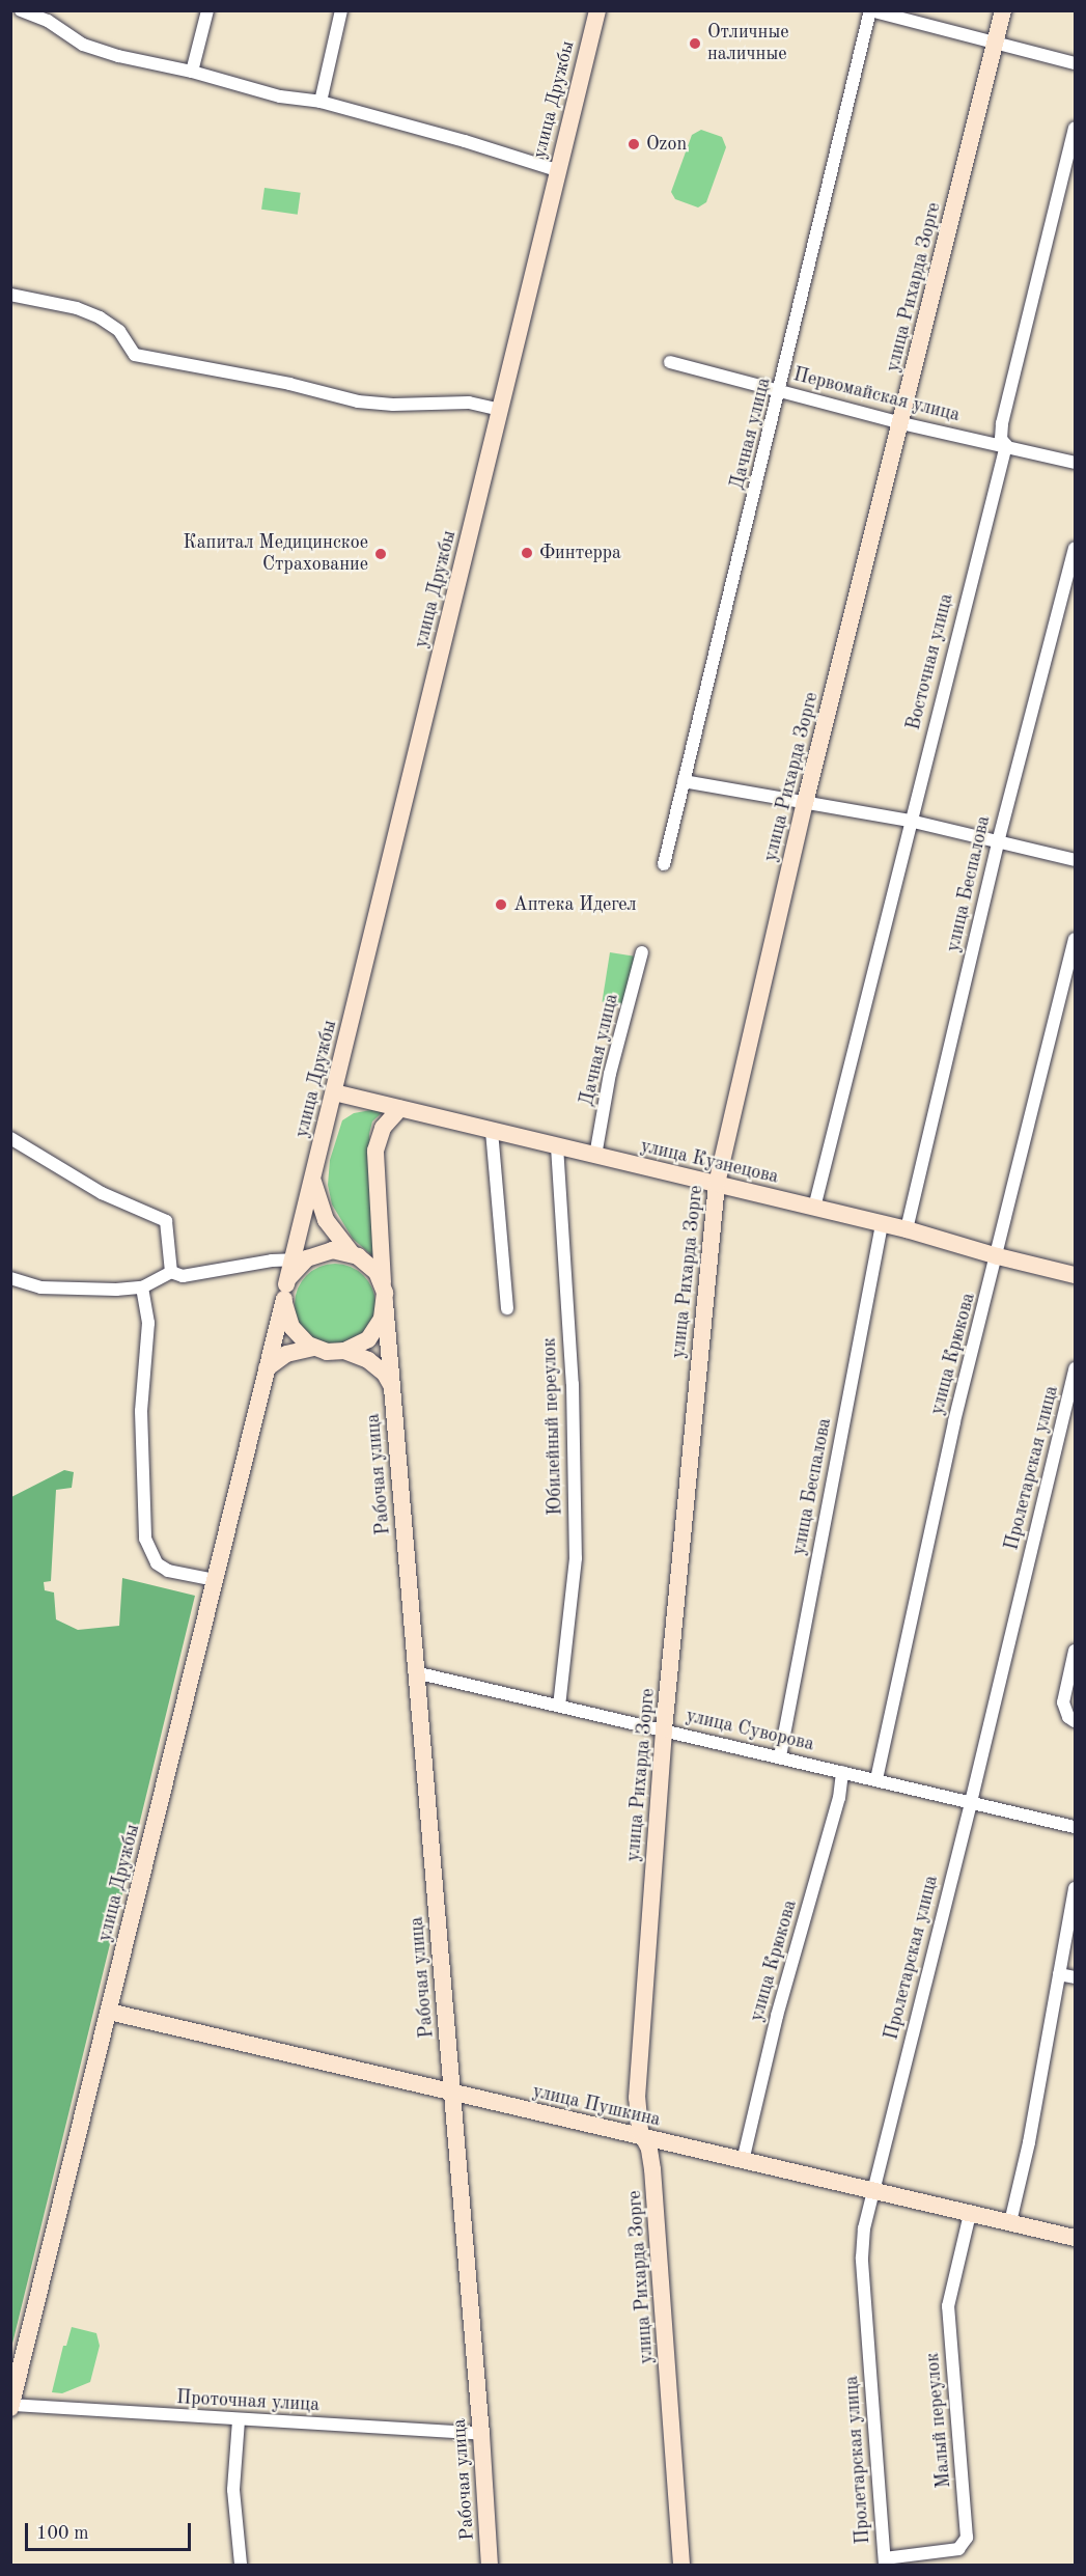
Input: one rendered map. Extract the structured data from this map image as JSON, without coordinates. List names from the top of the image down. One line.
{"streets":{"street":["улица Дружбы","улица Рихарда Зорге","Первомайская улица","Дачная улица","Восточная улица","улица Беспалова","улица Кузнецова","улица Крюкова","Юбилейный переулок","Пролетарская улица","Рабочая улица","улица Суворова","улица Пушкина","Проточная улица","Малый переулок"]},"crossings":[["улица Дружбы","улица Кузнецова"],["улица Дружбы","Рабочая улица"],["улица Дружбы","улица Пушкина"],["улица Дружбы","Проточная улица"],["улица Рихарда Зорге","Первомайская улица"],["улица Рихарда Зорге","улица Кузнецова"],["улица Рихарда Зорге","улица Суворова"],["улица Рихарда Зорге","улица Пушкина"],["Первомайская улица","Дачная улица"],["Первомайская улица","Восточная улица"],["Дачная улица","улица Кузнецова"],["Восточная улица","улица Кузнецова"],["улица Беспалова","улица Кузнецова"],["улица Беспалова","улица Суворова"],["улица Кузнецова","улица Крюкова"],["улица Кузнецова","Юбилейный переулок"],["улица Кузнецова","Рабочая улица"],["улица Крюкова","улица Суворова"],["улица Крюкова","улица Пушкина"],["Юбилейный переулок","улица Суворова"],["Пролетарская улица","улица Суворова"],["Пролетарская улица","улица Пушкина"],["Пролетарская улица","Малый переулок"],["Рабочая улица","улица Суворова"],["Рабочая улица","улица Пушкина"],["Рабочая улица","Проточная улица"],["улица Пушкина","Малый переулок"]],"places":["Отличные наличные","Ozon","Финтерра","Капитал Медицинское Страхование","Аптека Идегел"],"scale_bar":"100 m"}
